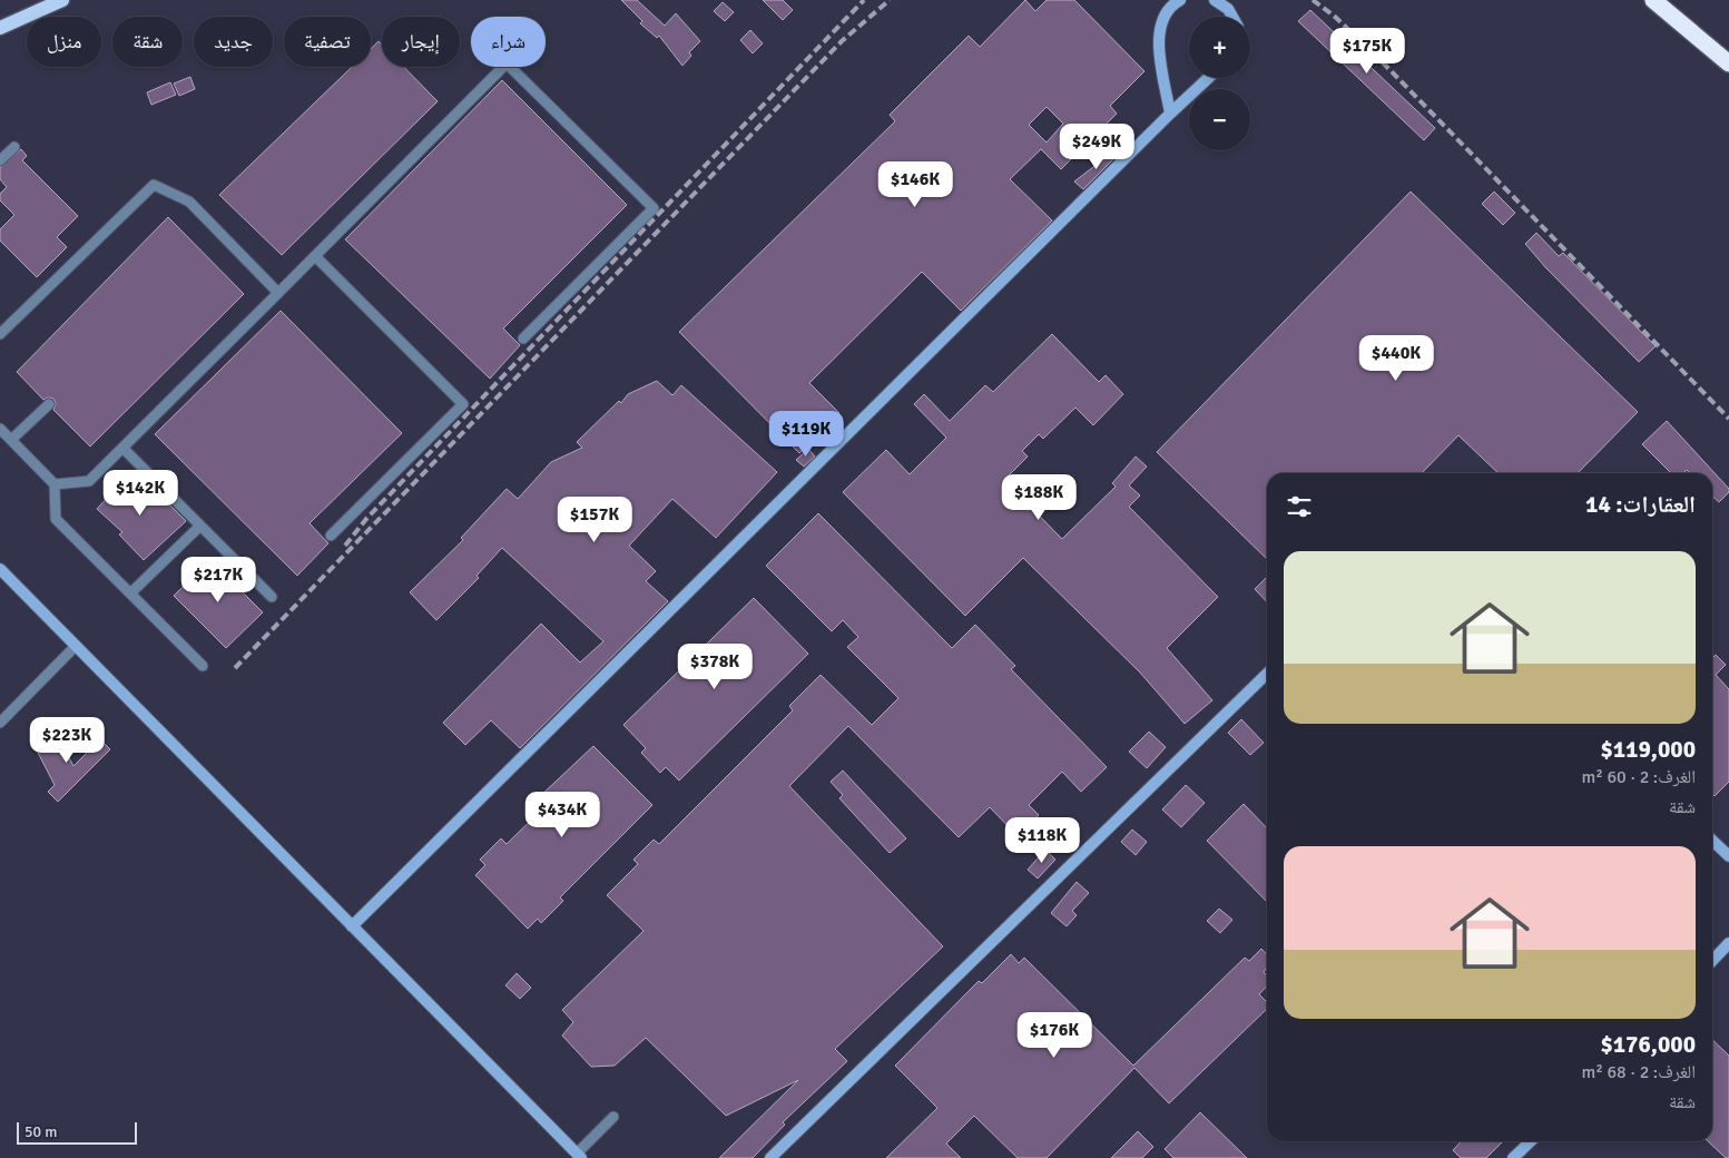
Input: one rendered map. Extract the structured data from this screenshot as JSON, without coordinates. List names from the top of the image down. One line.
{"scale_bar":"50 m","page":{"map_buttons":["+","−"],"chip":["شراء","إيجار","تصفية","جديد","شقة","منزل"],"price":["$175K","$249K","$146K","$440K","$119K","$142K","$188K","$157K","$217K","$378K","$223K","$434K","$118K","$176K"],"heading":"العقارات: 14","list":[{"name":"$119,000","note":"الغرف: 2 · 60 m² · شقة"},{"name":"$176,000","note":"الغرف: 2 · 68 m² · شقة"}],"scale":"50 m"}}
